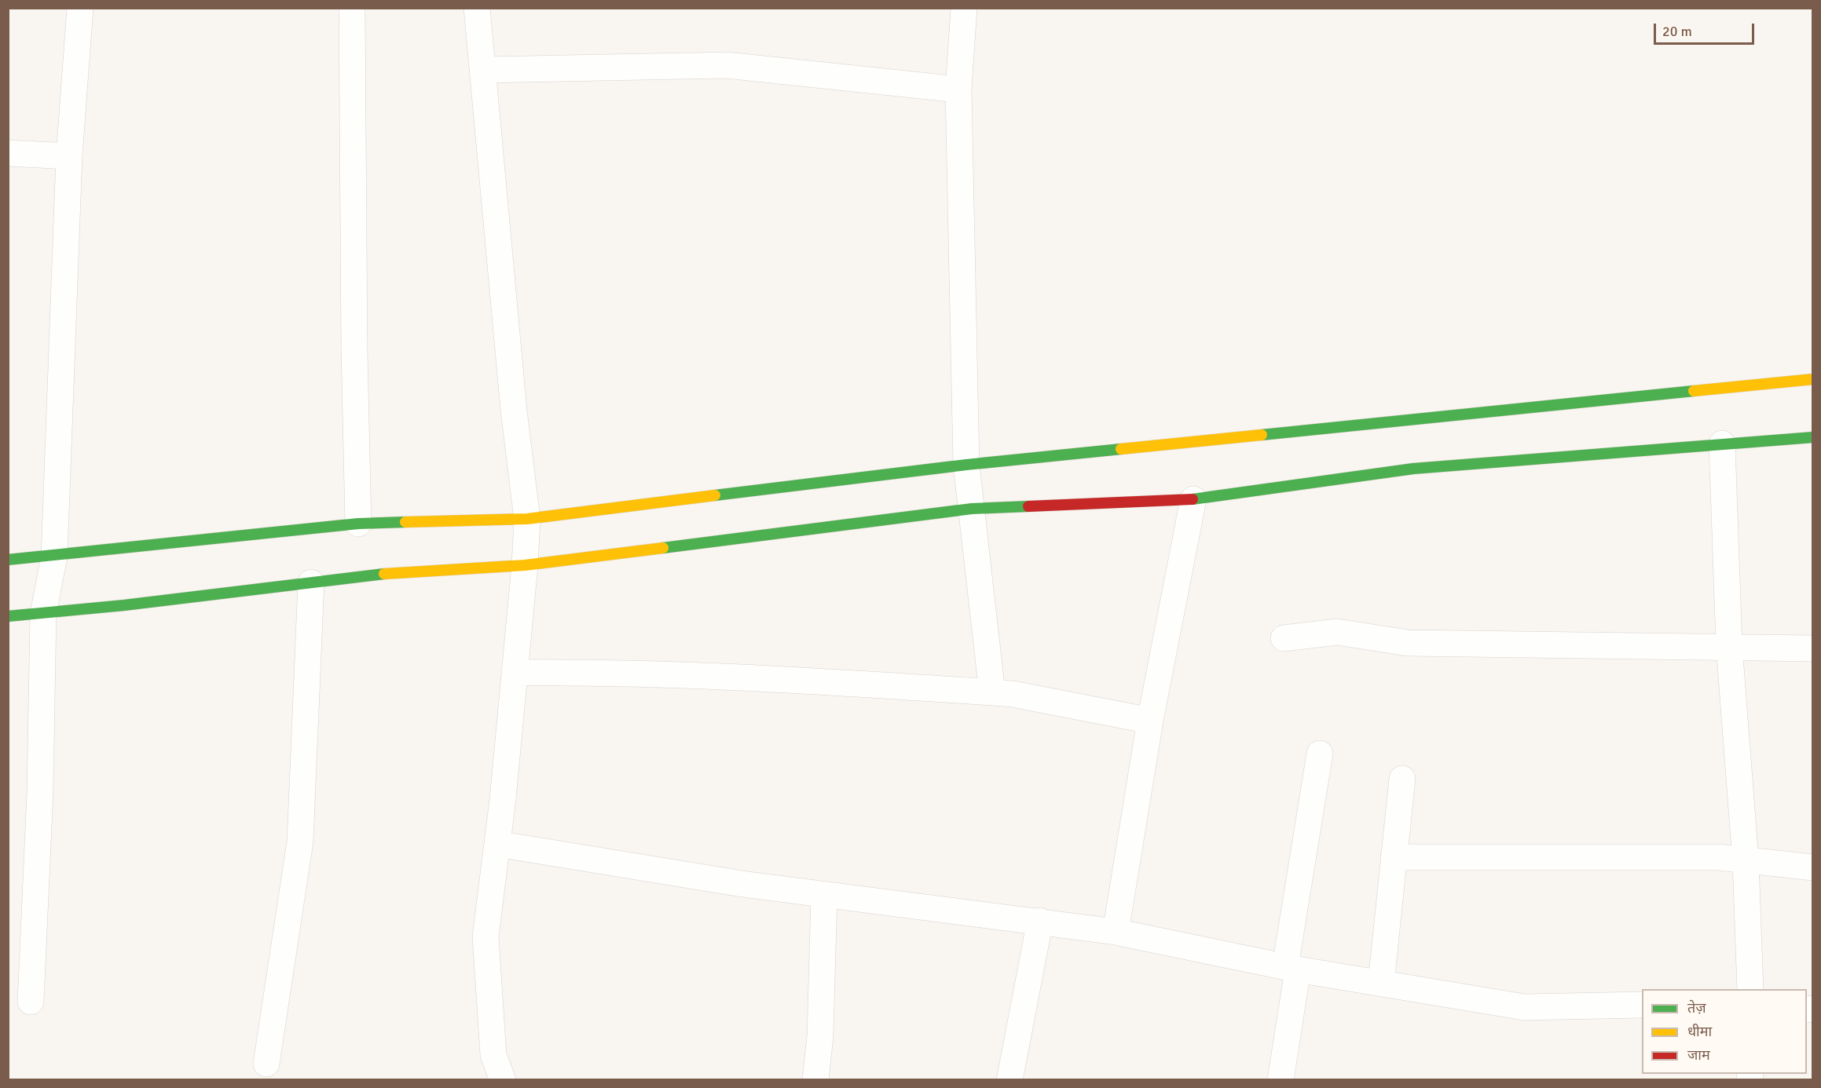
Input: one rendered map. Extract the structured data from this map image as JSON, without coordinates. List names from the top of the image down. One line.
{"legend":["तेज़","धीमा","जाम"],"scale_bar":"20 m"}
